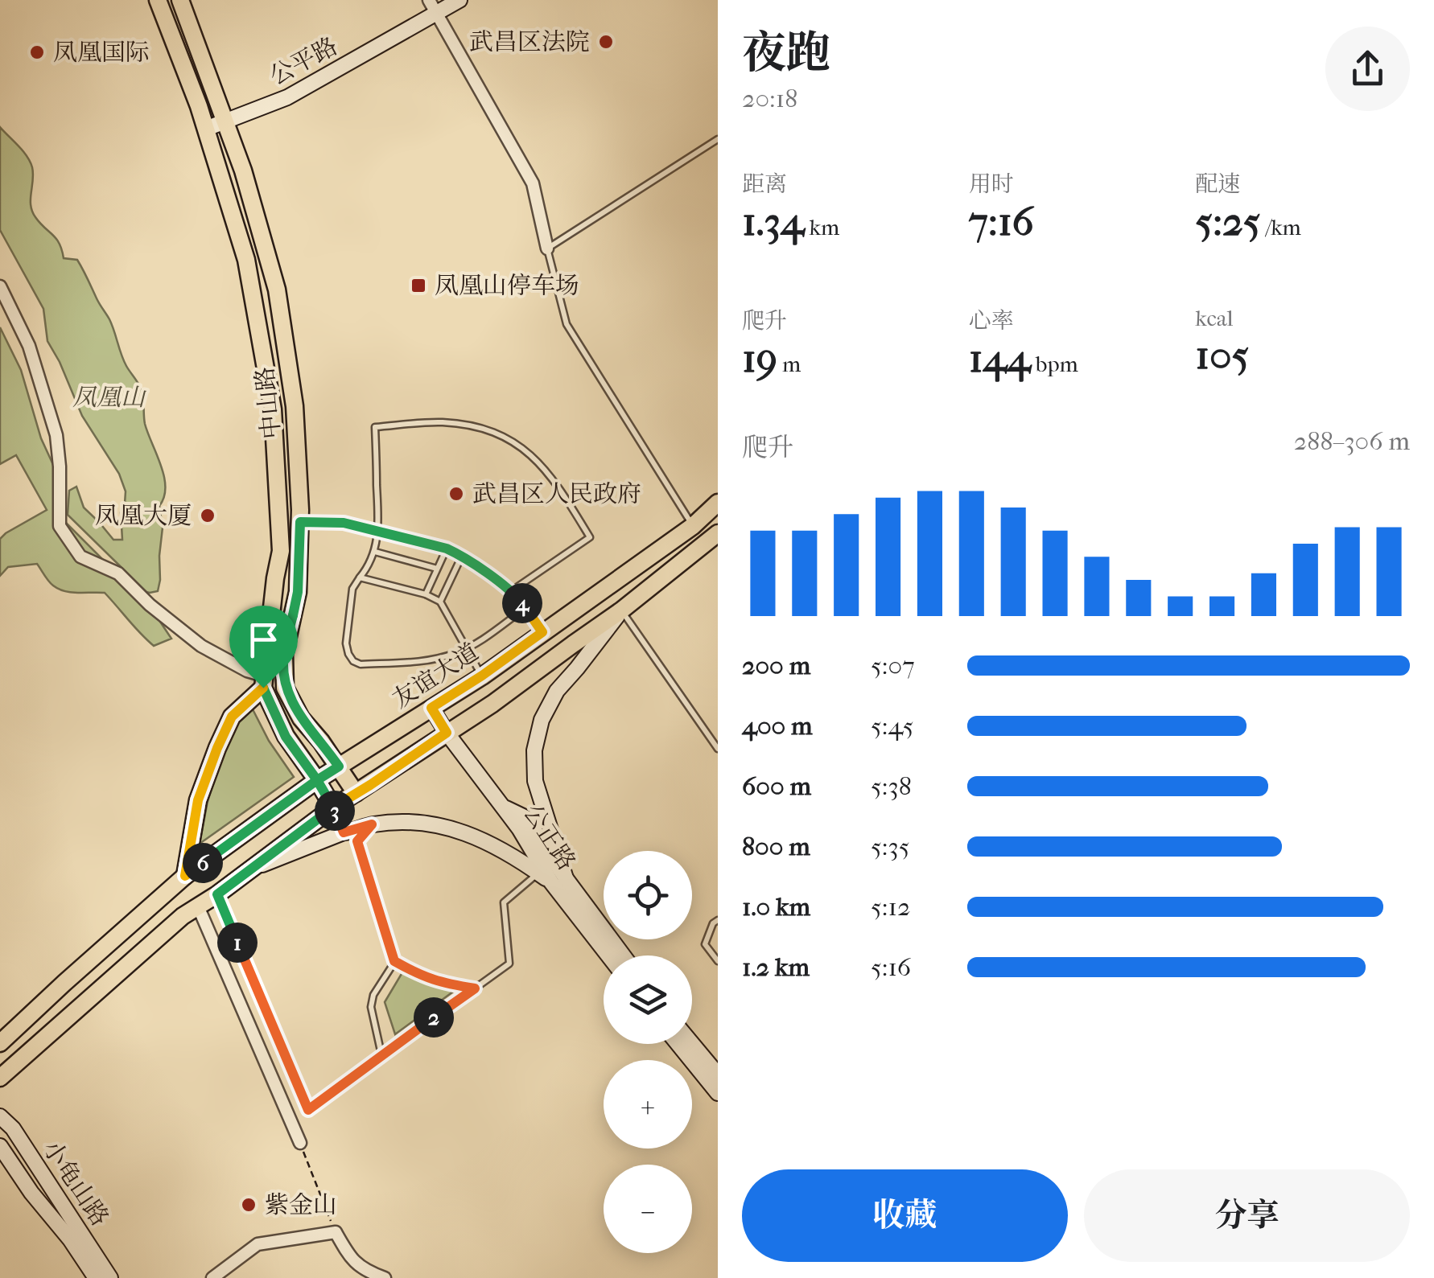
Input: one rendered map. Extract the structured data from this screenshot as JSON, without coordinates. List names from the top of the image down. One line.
{"streets":{"main road":["公平路","中山路","友谊大道","公正路","小龟山路"]},"crossings":[["公平路","中山路"],["中山路","友谊大道"],["友谊大道","公正路"]],"parks":["凤凰山"],"places":{"other":["武昌区法院","凤凰国际","武昌区人民政府","凤凰大厦","紫金山"],"transit":["凤凰山停车场"]},"page":{"heading":["夜跑","20:18"],"stats":[["距离","1.34 km"],["用时","7:16"],["配速","5:25 /km"],["爬升","19 m"],["心率","144 bpm"],["kcal","105"]],"chart":["爬升","288–306 m"],"pins":["4","3","6","1","2"],"list":[{"name":"200 m","note":"5:07"},{"name":"400 m","note":"5:45"},{"name":"600 m","note":"5:38"},{"name":"800 m","note":"5:35"},{"name":"1.0 km","note":"5:12"},{"name":"1.2 km","note":"5:16"}],"map_buttons":["+","−"],"buttons":["收藏","分享"]}}
